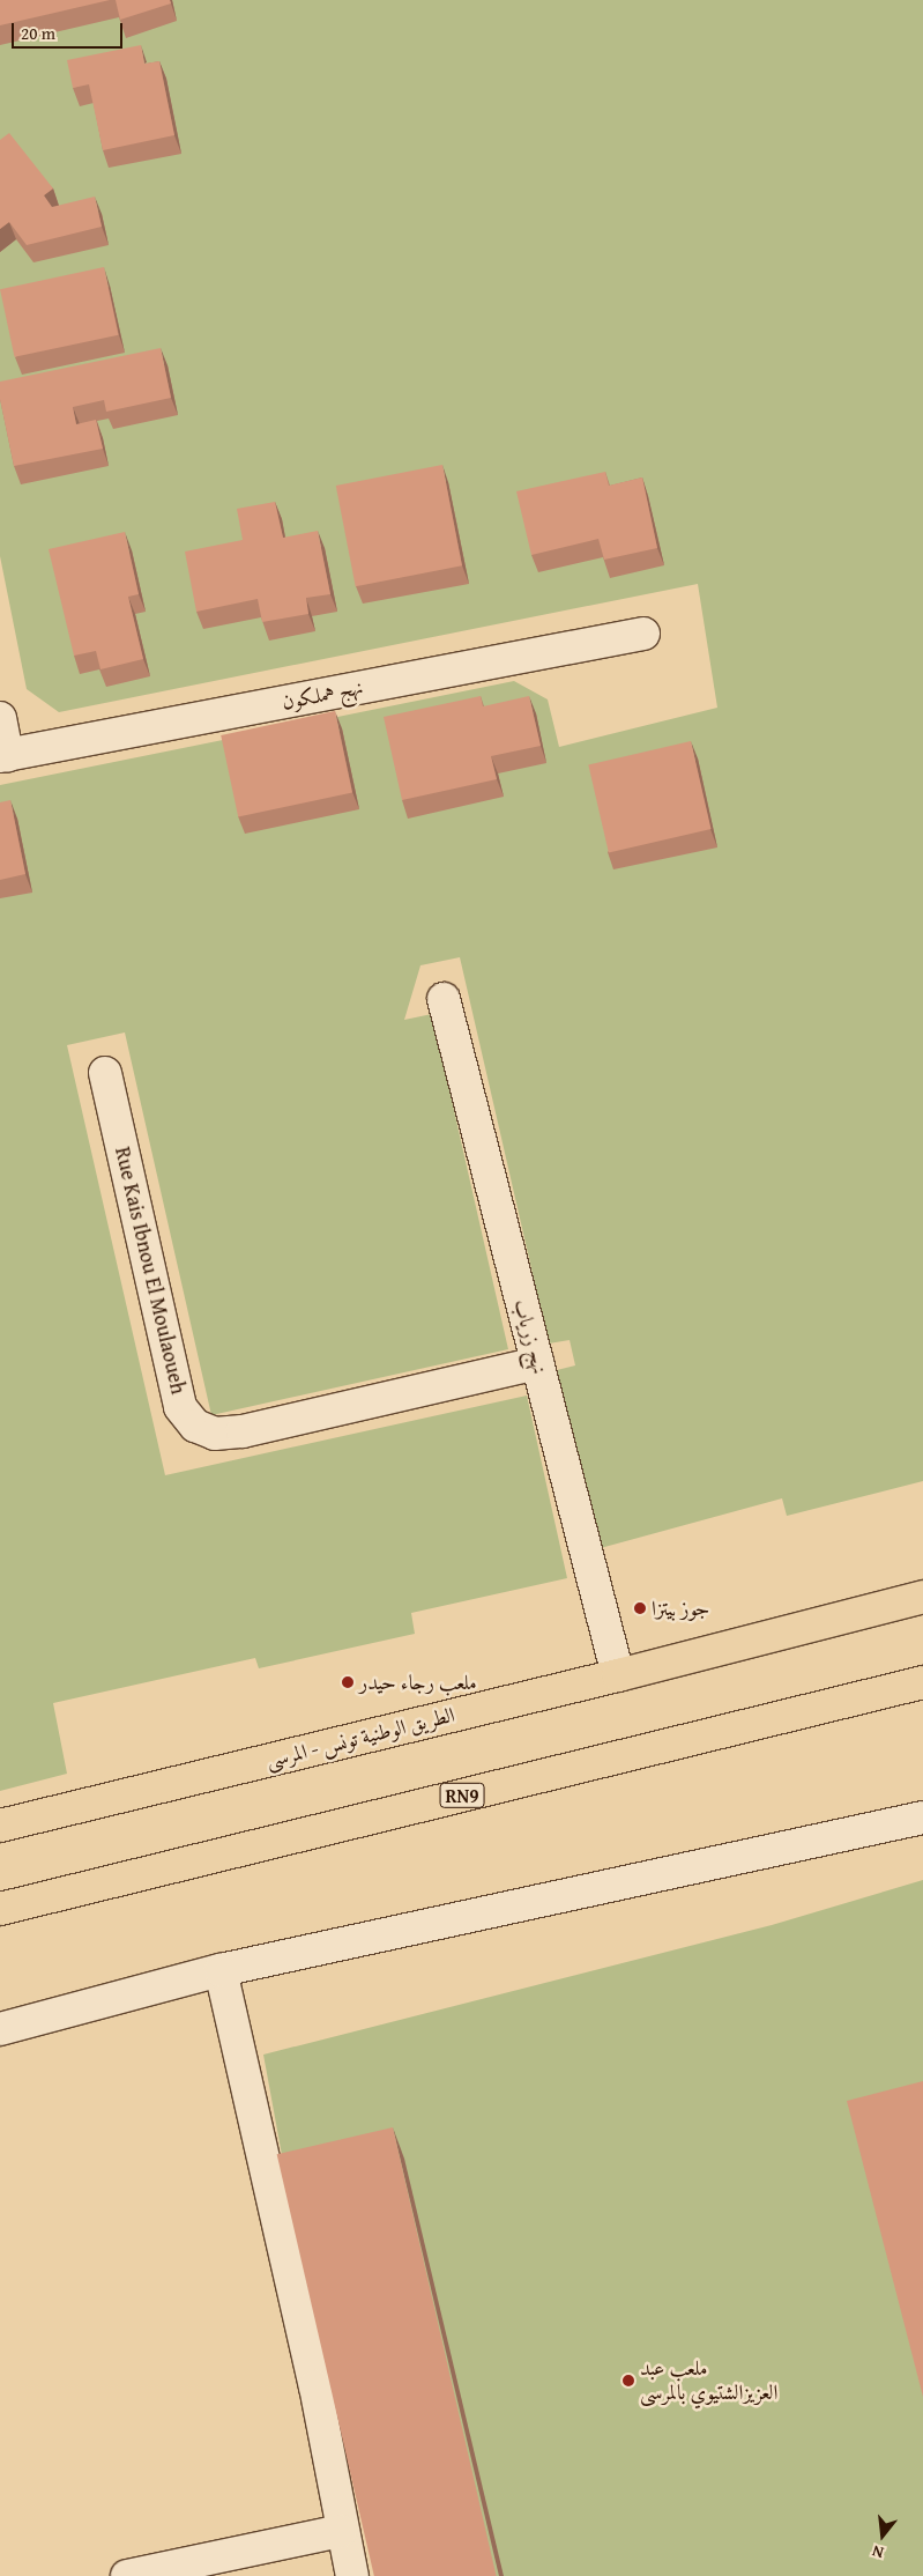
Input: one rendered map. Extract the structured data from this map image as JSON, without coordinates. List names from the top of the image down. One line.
{"streets":{"highway":["الطريق الوطنية تونس - المرسى","RN9"],"street":["نهج هملكون","Rue Kais Ibnou El Moulaoueh","نهج زرياب"]},"crossings":[["Rue Kais Ibnou El Moulaoueh","نهج زرياب"],["نهج زرياب","الطريق الوطنية تونس - المرسى"]],"places":["جوز بيتزا","ملعب رجاء حيدر","ملعب عبد العزيزالشتيوي بالمرسى"],"scale_bar":"20 m","north":"bottom"}
